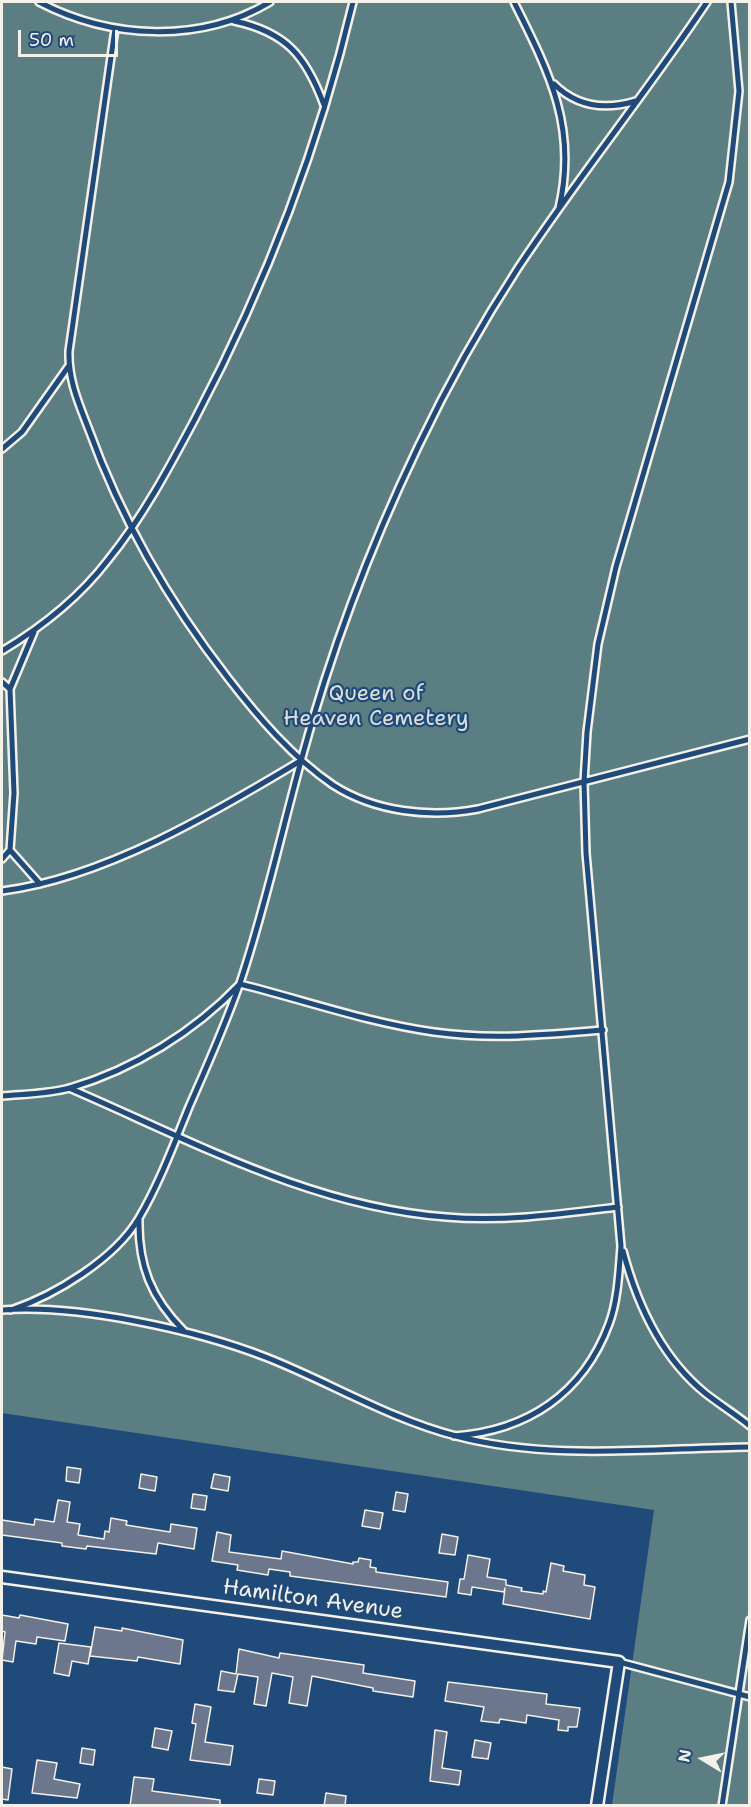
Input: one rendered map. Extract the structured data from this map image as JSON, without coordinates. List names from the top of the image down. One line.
{"streets":{"street":["Hamilton Avenue"]},"parks":["Queen of Heaven Cemetery"],"scale_bar":"50 m","north":"left"}
